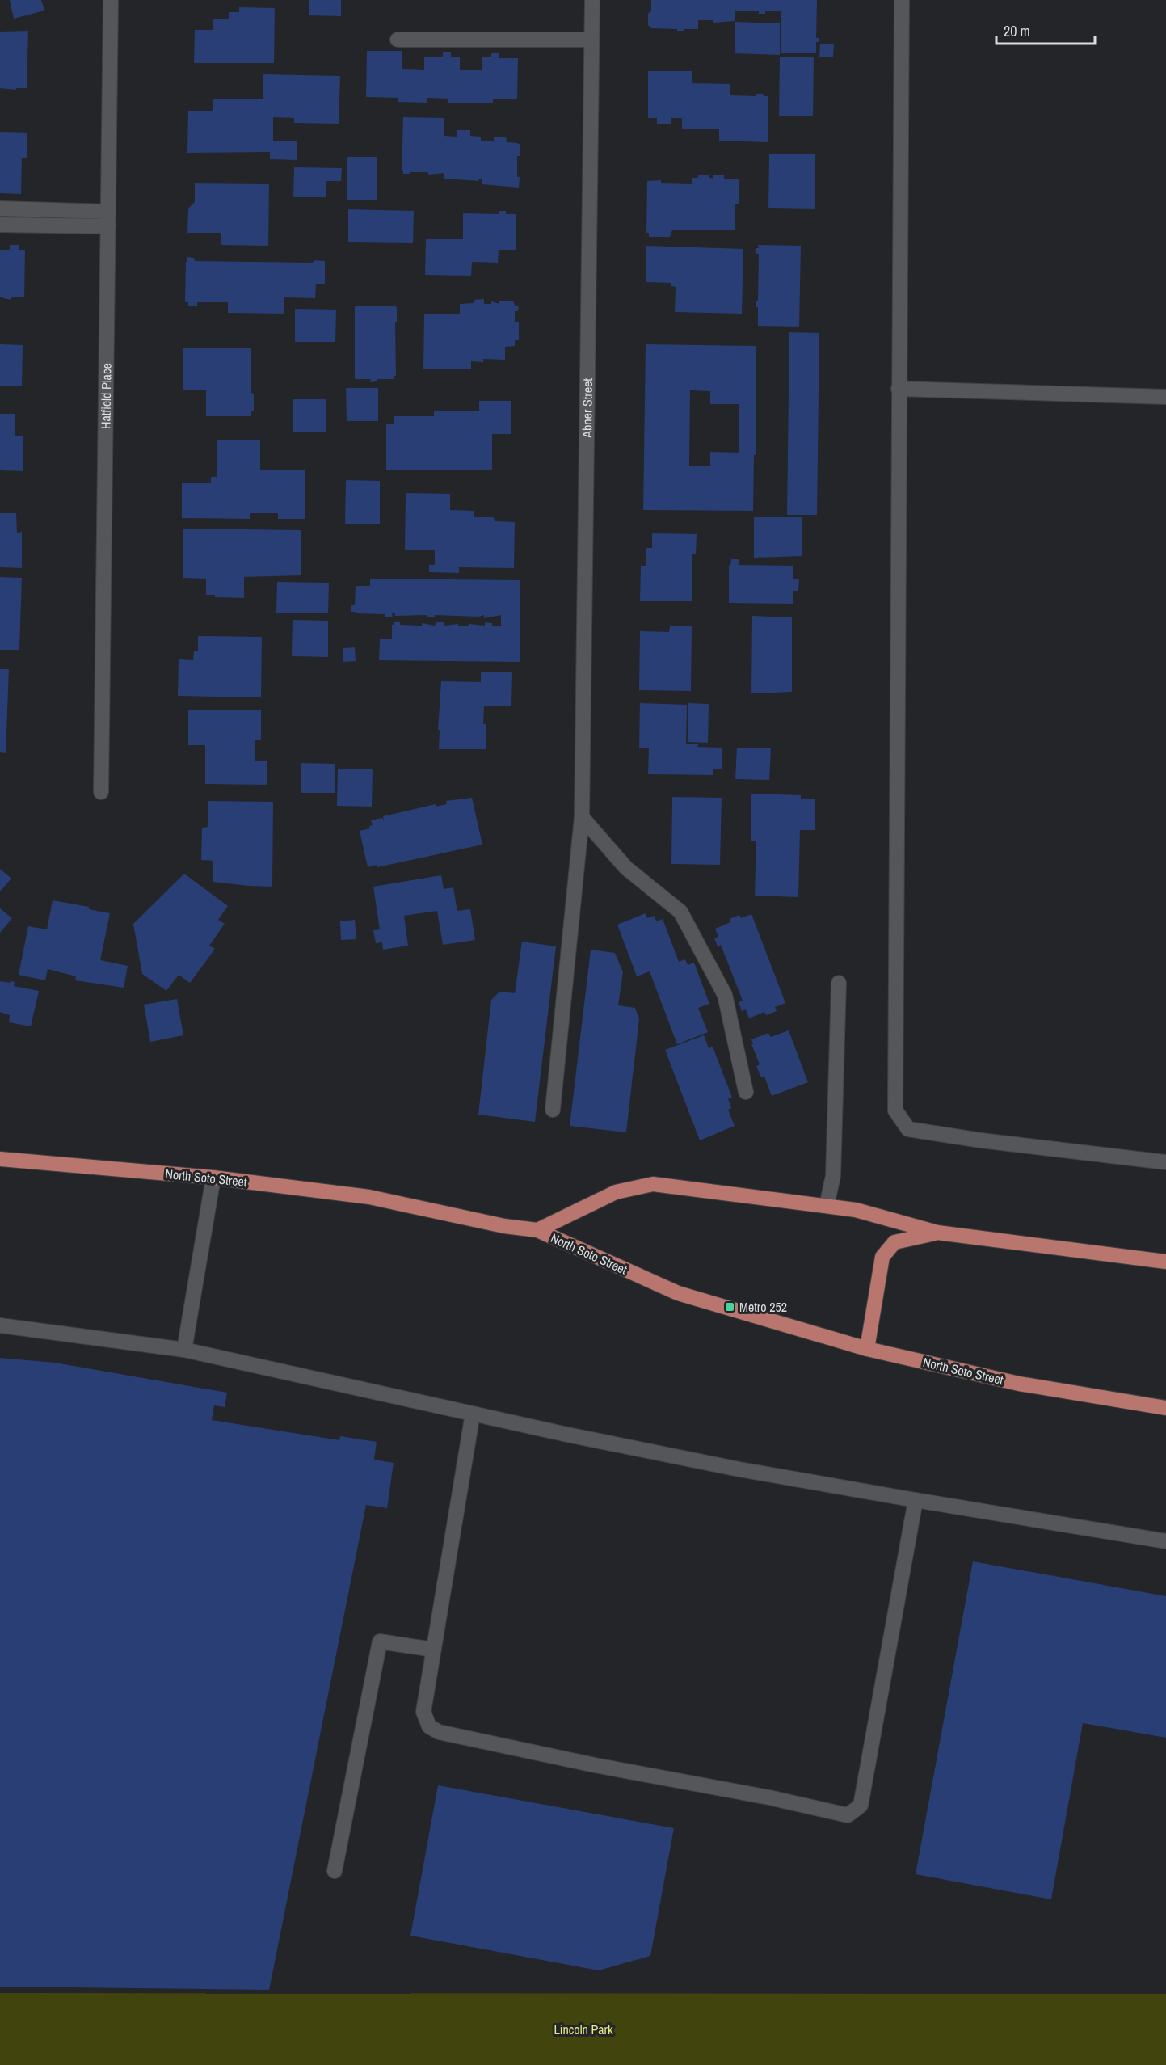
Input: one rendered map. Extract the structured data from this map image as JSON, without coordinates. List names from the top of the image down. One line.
{"streets":{"main road":["North Soto Street"],"street":["Hatfield Place","Abner Street"]},"parks":["Lincoln Park"],"places":{"transit":["Metro 252"]},"scale_bar":"20 m"}
